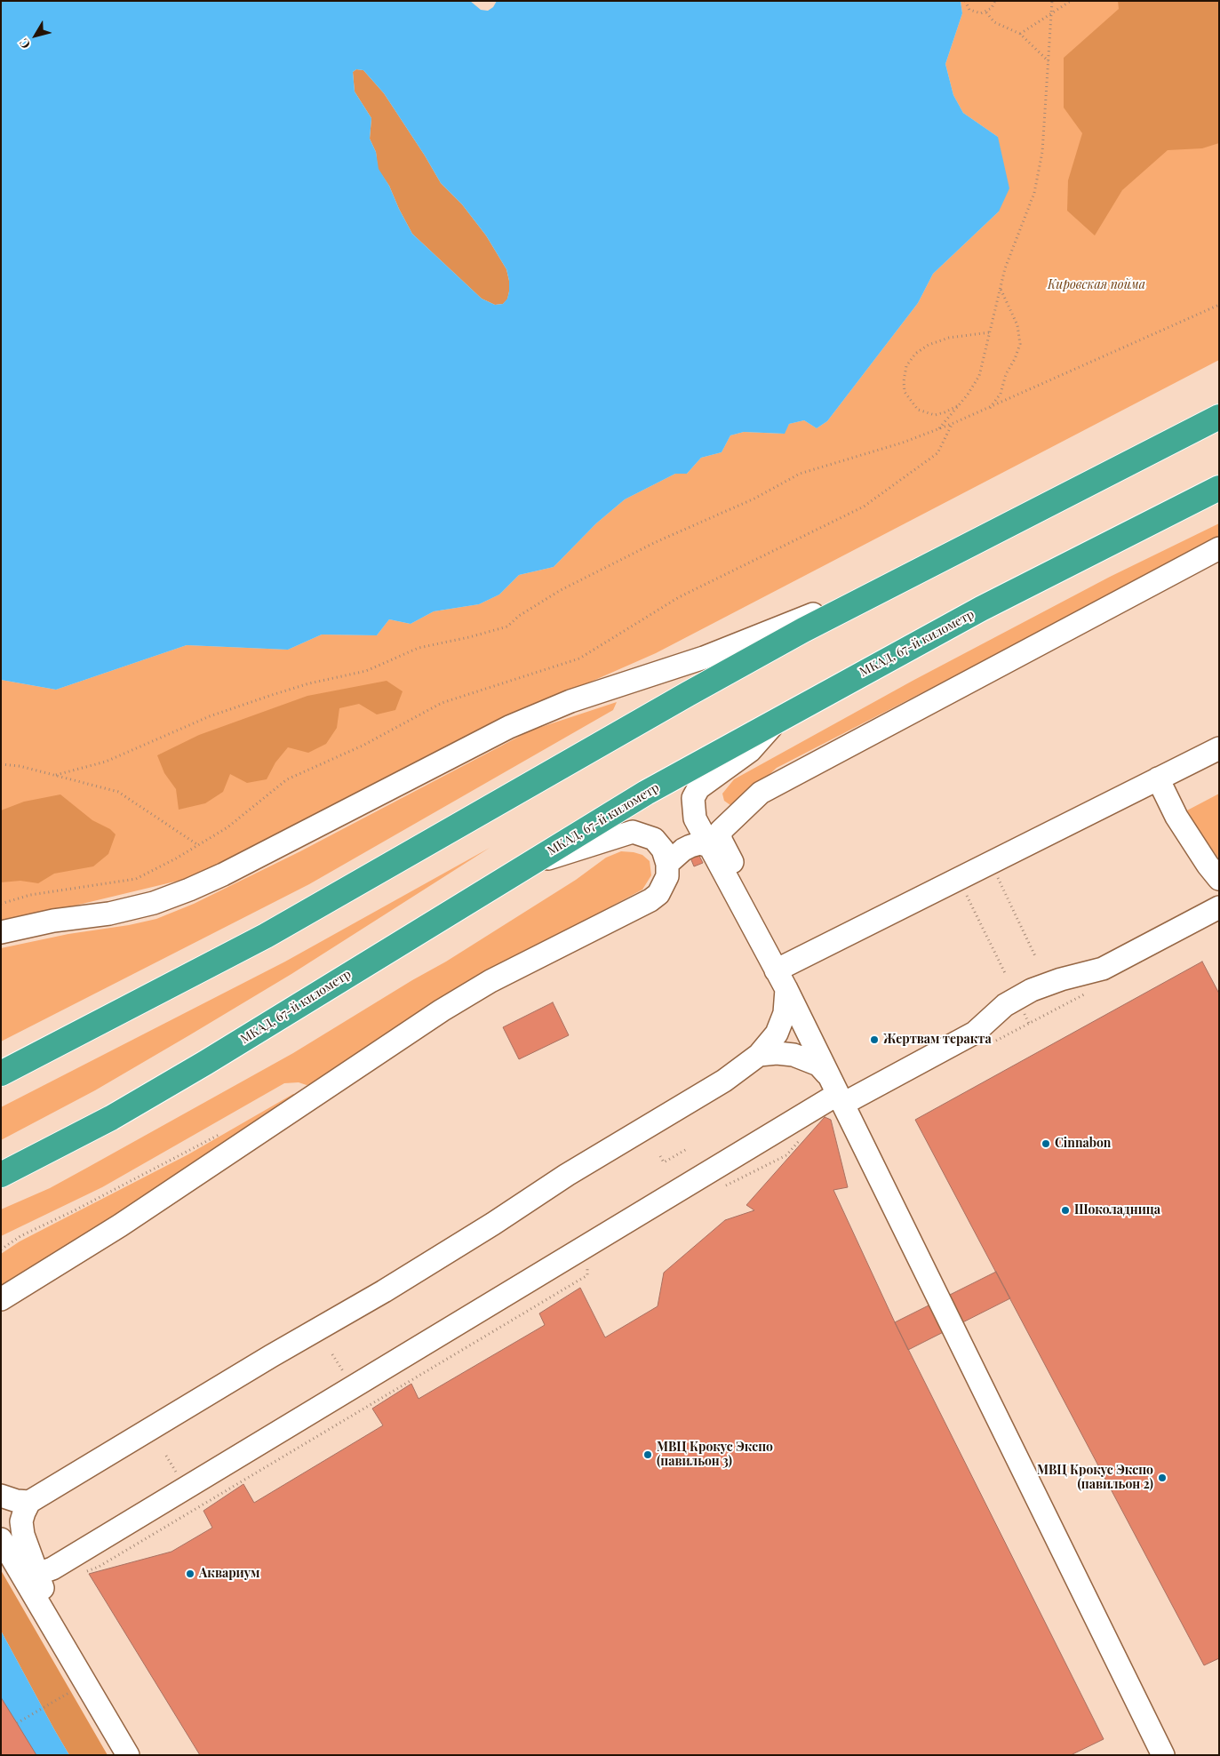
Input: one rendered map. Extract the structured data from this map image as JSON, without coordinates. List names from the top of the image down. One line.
{"streets":{"highway":["МКАД, 67-й километр"]},"parks":["Кировская пойма"],"places":["Жертвам теракта","Cinnabon","Шоколадница","МВЦ Крокус Экспо (павильон 3)","МВЦ Крокус Экспо (павильон 2)","Аквариум"],"north":"bottom left"}
